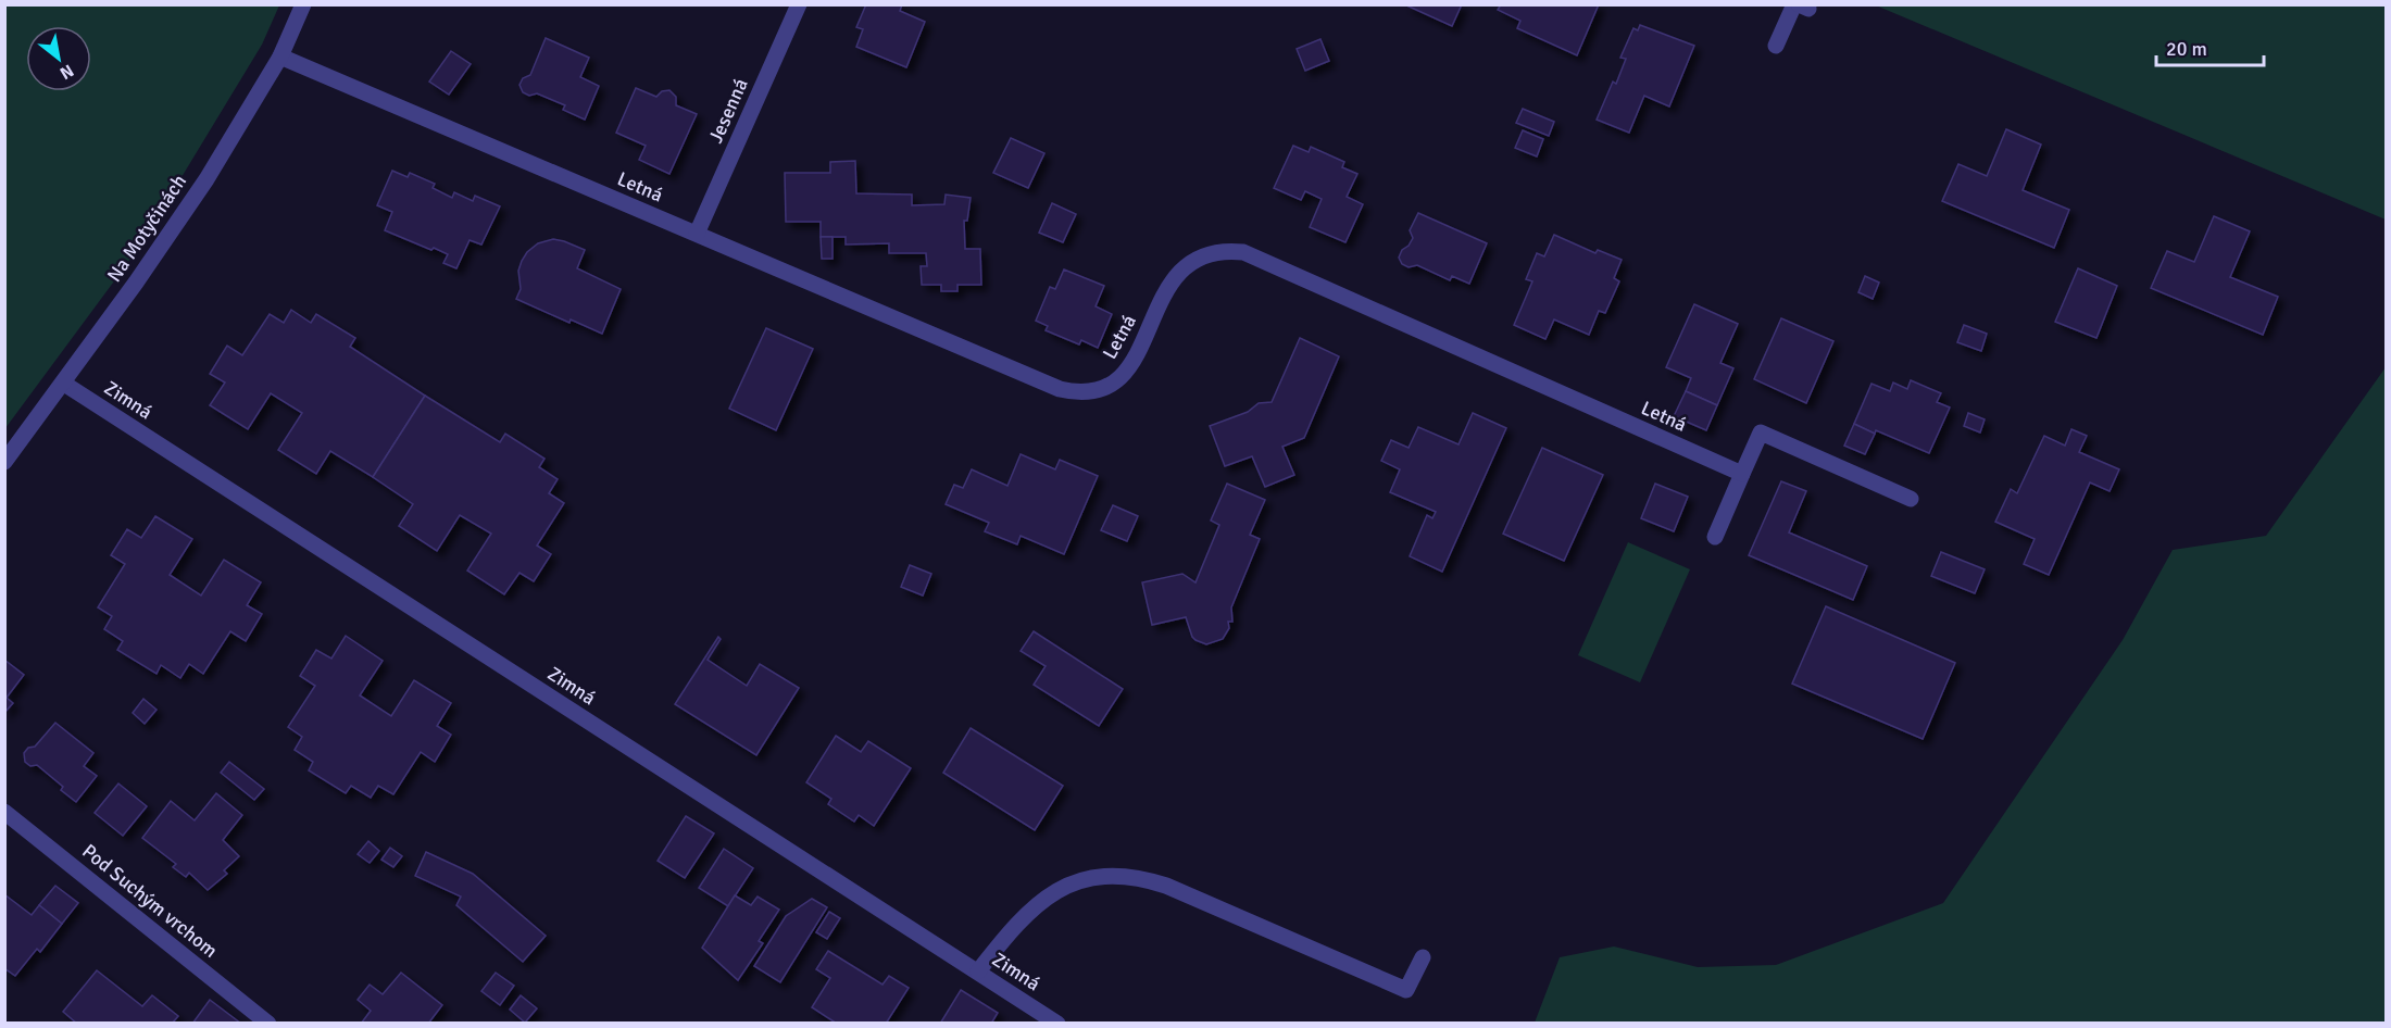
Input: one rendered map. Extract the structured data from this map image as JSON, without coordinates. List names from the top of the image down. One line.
{"streets":{"street":["Jesenná","Letná","Na Motyčinách","Zimná","Pod Suchým vrchom"]},"crossings":[["Jesenná","Letná"],["Letná","Na Motyčinách"],["Na Motyčinách","Zimná"]],"scale_bar":"20 m","north":"bottom right"}
